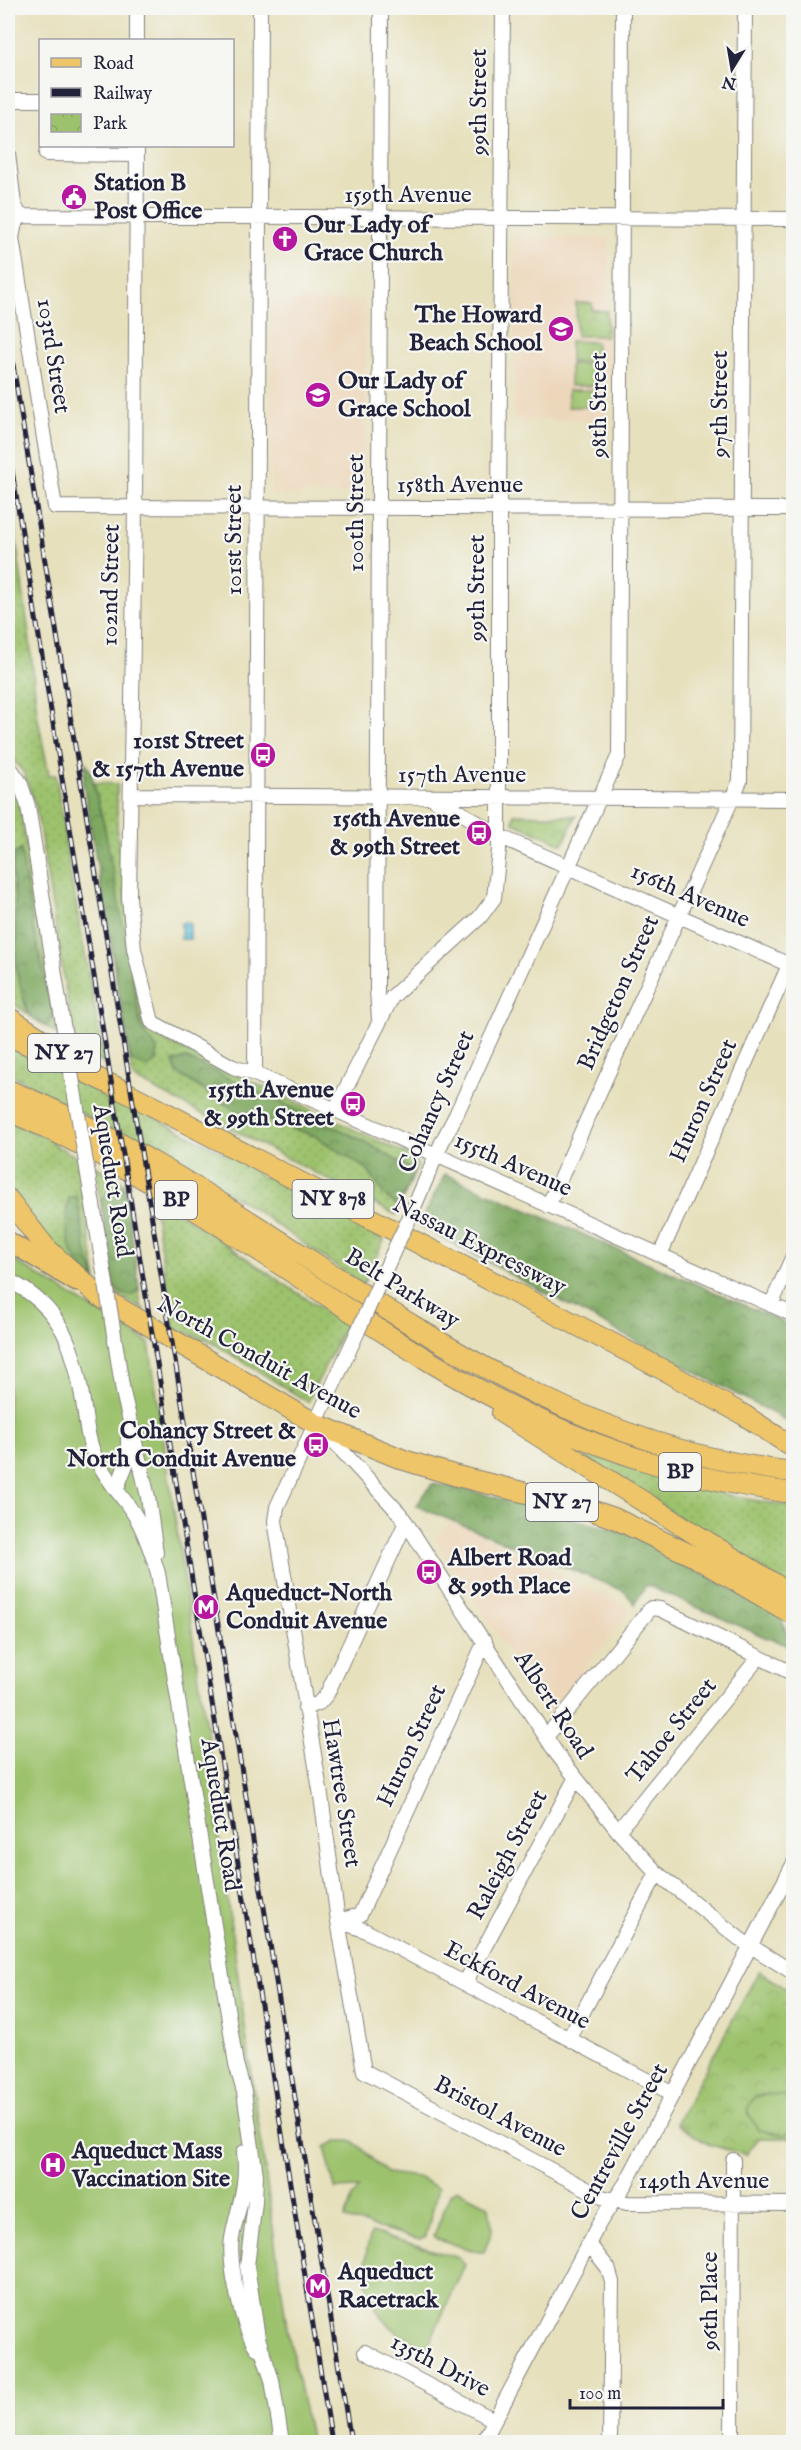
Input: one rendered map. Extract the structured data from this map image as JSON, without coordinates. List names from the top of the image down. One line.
{"streets":{"highway":["NY 27","NY 878","BP","Nassau Expressway","Belt Parkway","North Conduit Avenue"],"street":["99th Street","159th Avenue","103rd Street","97th Street","98th Street","158th Avenue","100th Street","101st Street","102nd Street","157th Avenue","156th Avenue","Bridgeton Street","Huron Street","Cohancy Street","155th Avenue","Aqueduct Road","Albert Road","Tahoe Street","Hawtree Street","Raleigh Street","Eckford Avenue","Bristol Avenue","Centreville Street","149th Avenue","96th Place","135th Drive"]},"crossings":[["99th Street","159th Avenue"],["99th Street","158th Avenue"],["99th Street","100th Street"],["99th Street","157th Avenue"],["99th Street","155th Avenue"],["159th Avenue","103rd Street"],["159th Avenue","97th Street"],["159th Avenue","98th Street"],["159th Avenue","100th Street"],["159th Avenue","101st Street"],["159th Avenue","102nd Street"],["103rd Street","158th Avenue"],["97th Street","158th Avenue"],["97th Street","157th Avenue"],["97th Street","Bridgeton Street"],["98th Street","158th Avenue"],["98th Street","157th Avenue"],["98th Street","Cohancy Street"],["158th Avenue","100th Street"],["158th Avenue","101st Street"],["158th Avenue","102nd Street"],["100th Street","157th Avenue"],["101st Street","157th Avenue"],["101st Street","155th Avenue"],["102nd Street","157th Avenue"],["102nd Street","155th Avenue"],["157th Avenue","Bridgeton Street"],["157th Avenue","Cohancy Street"],["156th Avenue","Bridgeton Street"],["156th Avenue","Huron Street"],["156th Avenue","Cohancy Street"],["Bridgeton Street","155th Avenue"],["NY 27","Nassau Expressway"],["Huron Street","155th Avenue"],["Huron Street","Albert Road"],["Huron Street","Hawtree Street"],["Huron Street","Eckford Avenue"],["Cohancy Street","155th Avenue"],["Cohancy Street","North Conduit Avenue"],["Cohancy Street","Albert Road"],["Cohancy Street","Hawtree Street"],["Aqueduct Road","North Conduit Avenue"],["North Conduit Avenue","Albert Road"],["Albert Road","Tahoe Street"],["Albert Road","Raleigh Street"],["Albert Road","Centreville Street"],["Hawtree Street","Eckford Avenue"],["Hawtree Street","Bristol Avenue"],["Raleigh Street","Eckford Avenue"],["Eckford Avenue","Centreville Street"],["Bristol Avenue","Centreville Street"],["Bristol Avenue","149th Avenue"],["Centreville Street","149th Avenue"],["Centreville Street","135th Drive"],["149th Avenue","96th Place"]],"places":{"public building":["Station B Post Office"],"church":["Our Lady of Grace Church"],"school or university":["The Howard Beach School","Our Lady of Grace School"],"bus stop":["101st Street & 157th Avenue","156th Avenue & 99th Street","155th Avenue & 99th Street","Cohancy Street & North Conduit Avenue","Albert Road & 99th Place"],"metro station":["Aqueduct–North Conduit Avenue","Aqueduct Racetrack"],"hospital":["Aqueduct Mass Vaccination Site"]},"legend":["Road","Railway","Park"],"scale_bar":"100 m","north":"bottom"}
